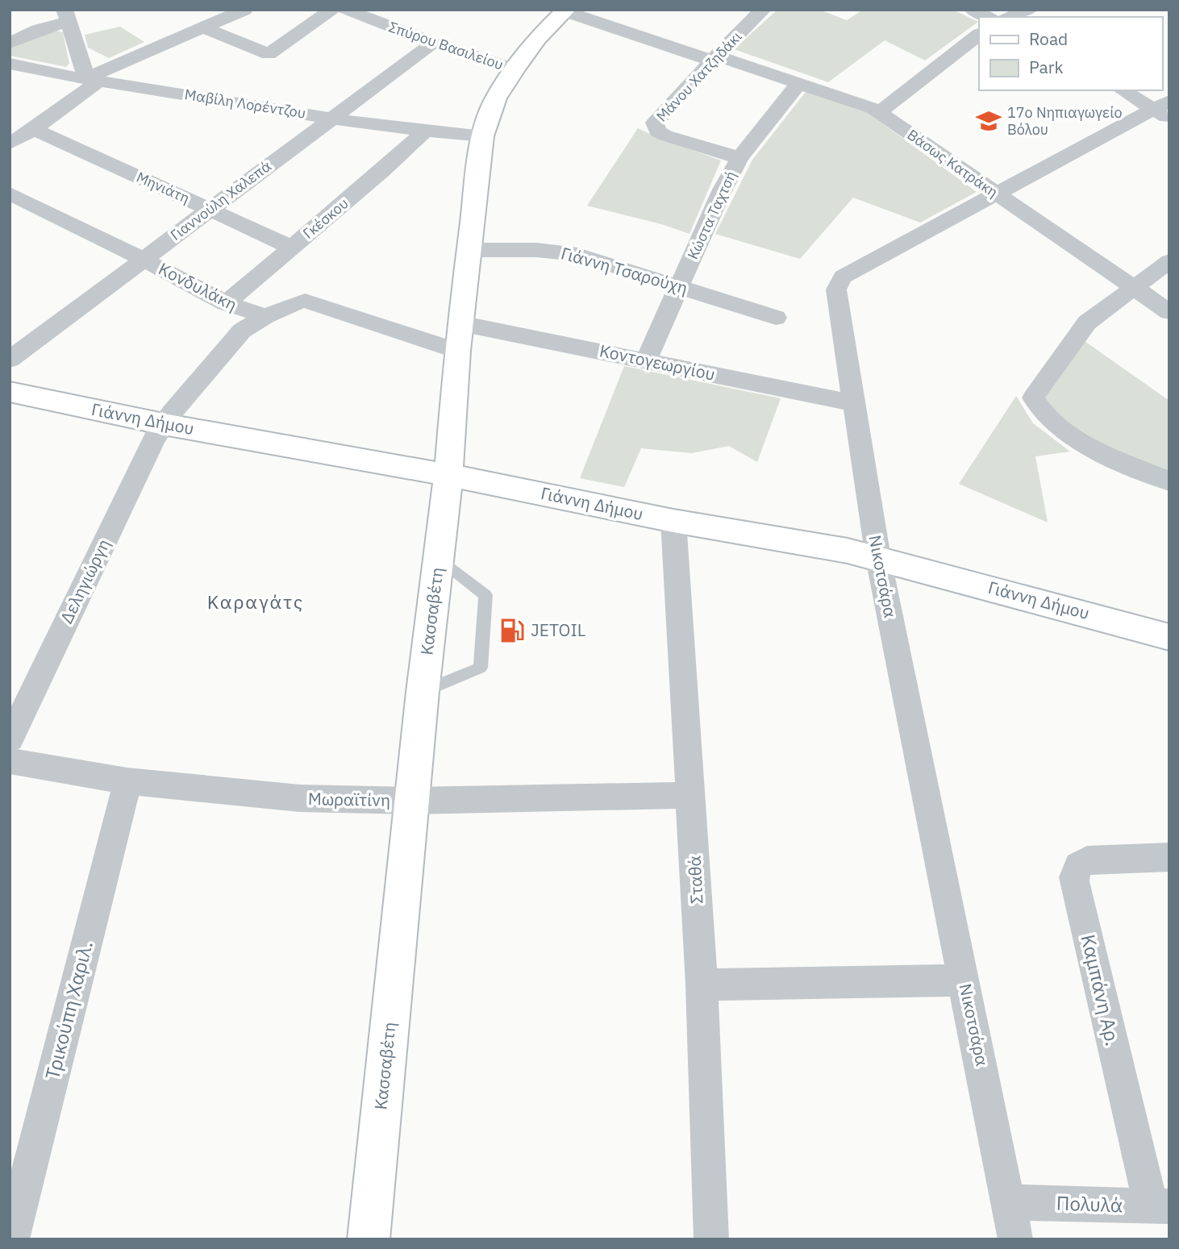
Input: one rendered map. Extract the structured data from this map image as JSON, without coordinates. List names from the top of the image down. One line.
{"streets":{"street":["Σπύρου Βασιλείου","Μάνου Χατζηδάκι","Μαβίλη Λορέντζου","Βάσως Κατράκη","Μηνιάτη","Γιαννούλη Χαλεπά","Κώστα Ταχτσή","Γκέσκου","Γιάννη Τσαρούχη","Κονδυλάκη","Κοντογεωργίου","Γιάννη Δήμου","Νικοτσάρα","Δεληγιώργη","Κασσαβέτη","Μωραϊτίνη","Σταθά","Καμπάνη Αρ.","Τρικούπη Χαριλ.","Πολυλά"]},"crossings":[["Σπύρου Βασιλείου","Γιαννούλη Χαλεπά"],["Σπύρου Βασιλείου","Κασσαβέτη"],["Μάνου Χατζηδάκι","Βάσως Κατράκη"],["Μάνου Χατζηδάκι","Κώστα Ταχτσή"],["Μαβίλη Λορέντζου","Γιαννούλη Χαλεπά"],["Μαβίλη Λορέντζου","Γκέσκου"],["Μαβίλη Λορέντζου","Κασσαβέτη"],["Βάσως Κατράκη","Κώστα Ταχτσή"],["Βάσως Κατράκη","Νικοτσάρα"],["Βάσως Κατράκη","Κασσαβέτη"],["Μηνιάτη","Γιαννούλη Χαλεπά"],["Μηνιάτη","Γκέσκου"],["Γιαννούλη Χαλεπά","Κονδυλάκη"],["Κώστα Ταχτσή","Γιάννη Τσαρούχη"],["Κώστα Ταχτσή","Κοντογεωργίου"],["Γκέσκου","Κονδυλάκη"],["Γιάννη Τσαρούχη","Κασσαβέτη"],["Κοντογεωργίου","Νικοτσάρα"],["Κοντογεωργίου","Κασσαβέτη"],["Γιάννη Δήμου","Νικοτσάρα"],["Γιάννη Δήμου","Δεληγιώργη"],["Γιάννη Δήμου","Κασσαβέτη"],["Γιάννη Δήμου","Σταθά"],["Νικοτσάρα","Πολυλά"],["Κασσαβέτη","Μωραϊτίνη"],["Μωραϊτίνη","Σταθά"],["Μωραϊτίνη","Τρικούπη Χαριλ."],["Καμπάνη Αρ.","Πολυλά"]],"districts":["Καραγάτς"],"places":{"school or university":["17ο Νηπιαγωγείο Βόλου"],"fuel station":["JETOIL"]},"legend":["Road","Park"]}
